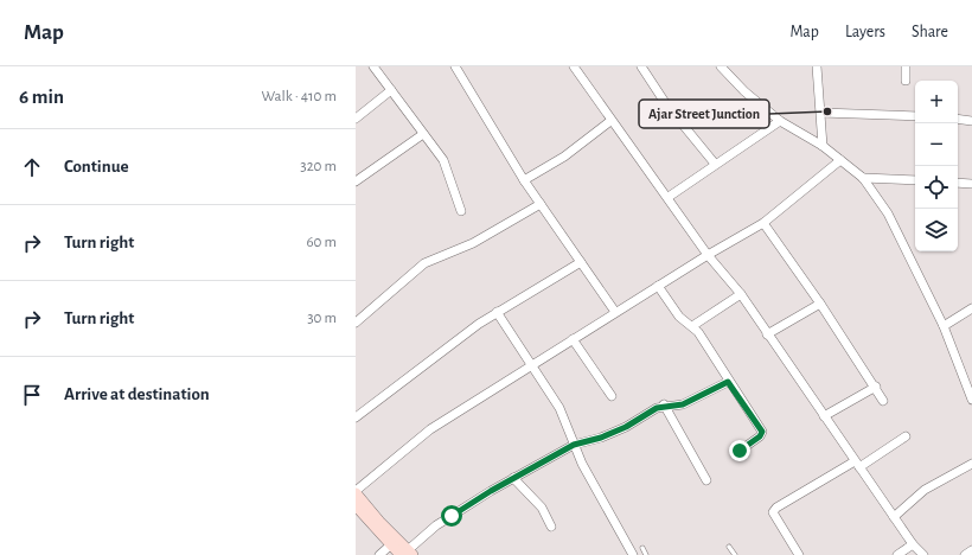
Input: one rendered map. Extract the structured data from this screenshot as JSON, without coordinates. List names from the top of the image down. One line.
{"places":["Ajar Street Junction"],"page":{"header":"Map","nav":["Map","Layers","Share"],"heading":["6 min","Walk · 410 m"],"map_buttons":["+","−"],"list":[["Continue","320 m"],["Turn right","60 m"],["Turn right","30 m"],"Arrive at destination"]}}
